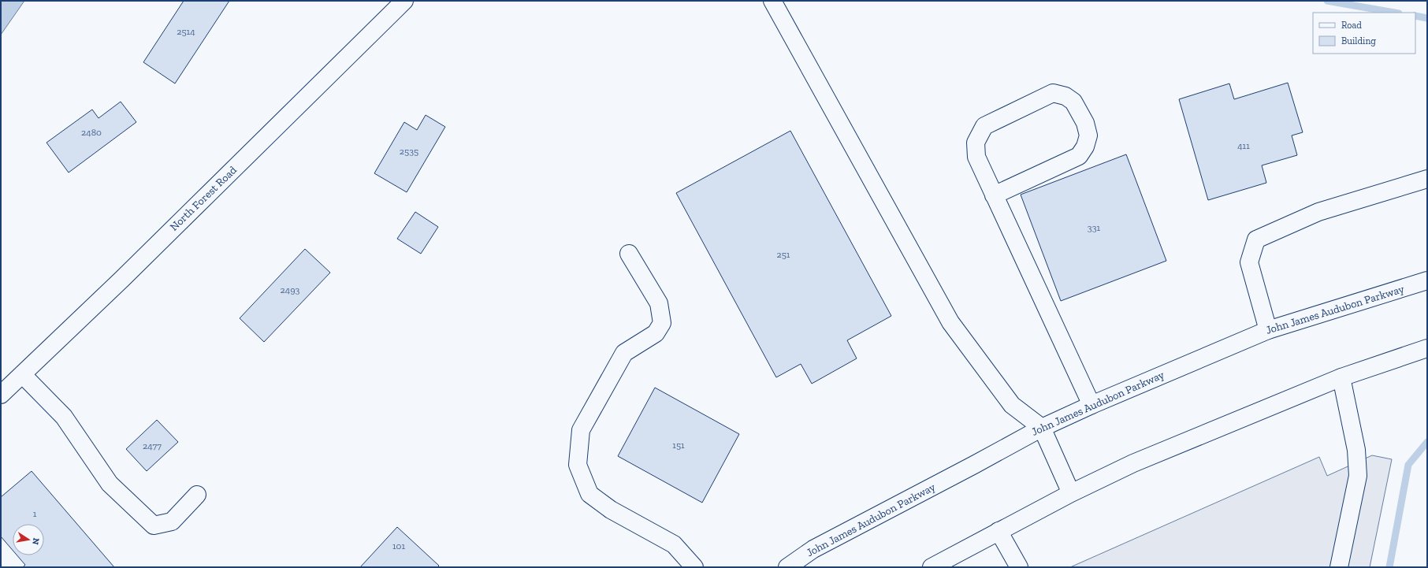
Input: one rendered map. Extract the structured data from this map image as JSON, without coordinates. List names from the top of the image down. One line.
{"streets":{"main road":["North Forest Road","John James Audubon Parkway"]},"house_numbers":["2514","2480","411","2535","331","251","2493","151","2477","1","101"],"legend":["Road","Building"],"north":"right"}
